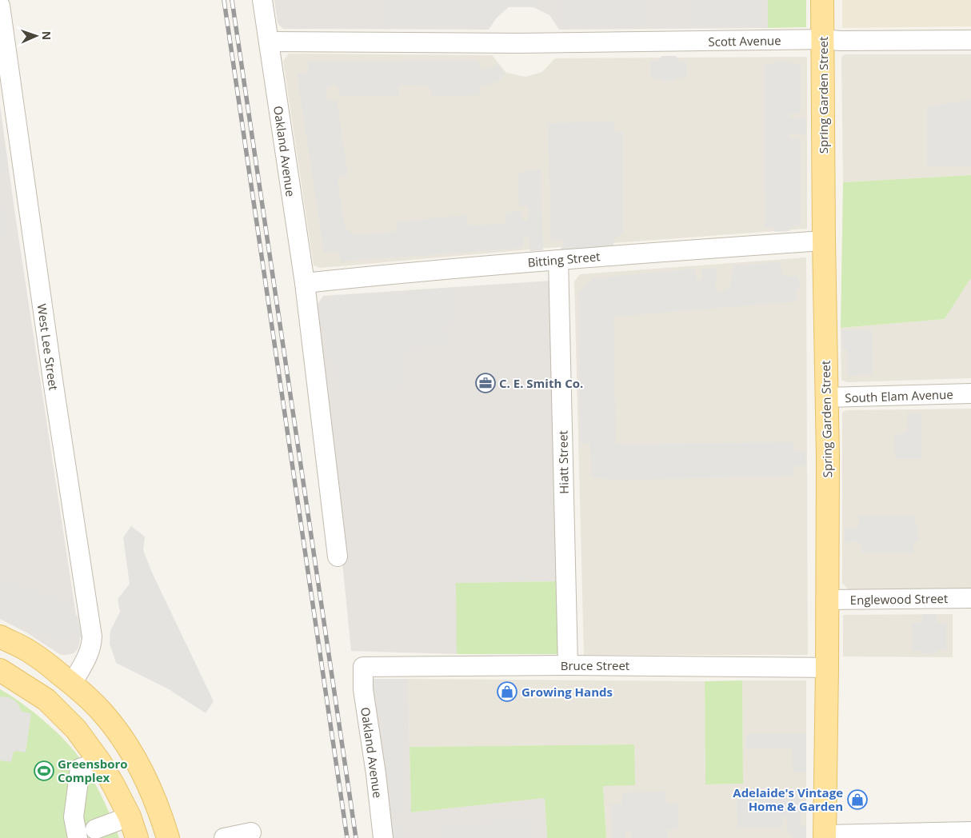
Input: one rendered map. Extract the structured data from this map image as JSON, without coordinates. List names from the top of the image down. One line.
{"streets":{"main road":["Spring Garden Street"],"street":["Scott Avenue","Oakland Avenue","Bitting Street","West Lee Street","South Elam Avenue","Hiatt Street","Englewood Street","Bruce Street"]},"crossings":[["Scott Avenue","Spring Garden Street"],["Scott Avenue","Oakland Avenue"],["Spring Garden Street","Bitting Street"],["Spring Garden Street","South Elam Avenue"],["Spring Garden Street","Englewood Street"],["Spring Garden Street","Bruce Street"],["Oakland Avenue","Bitting Street"],["Oakland Avenue","Bruce Street"],["Bitting Street","Hiatt Street"],["Hiatt Street","Bruce Street"]],"places":{"office":["C. E. Smith Co."],"shop":["Growing Hands","Adelaide's Vintage Home & Garden"],"sports":["Greensboro Complex"]},"north":"right"}
